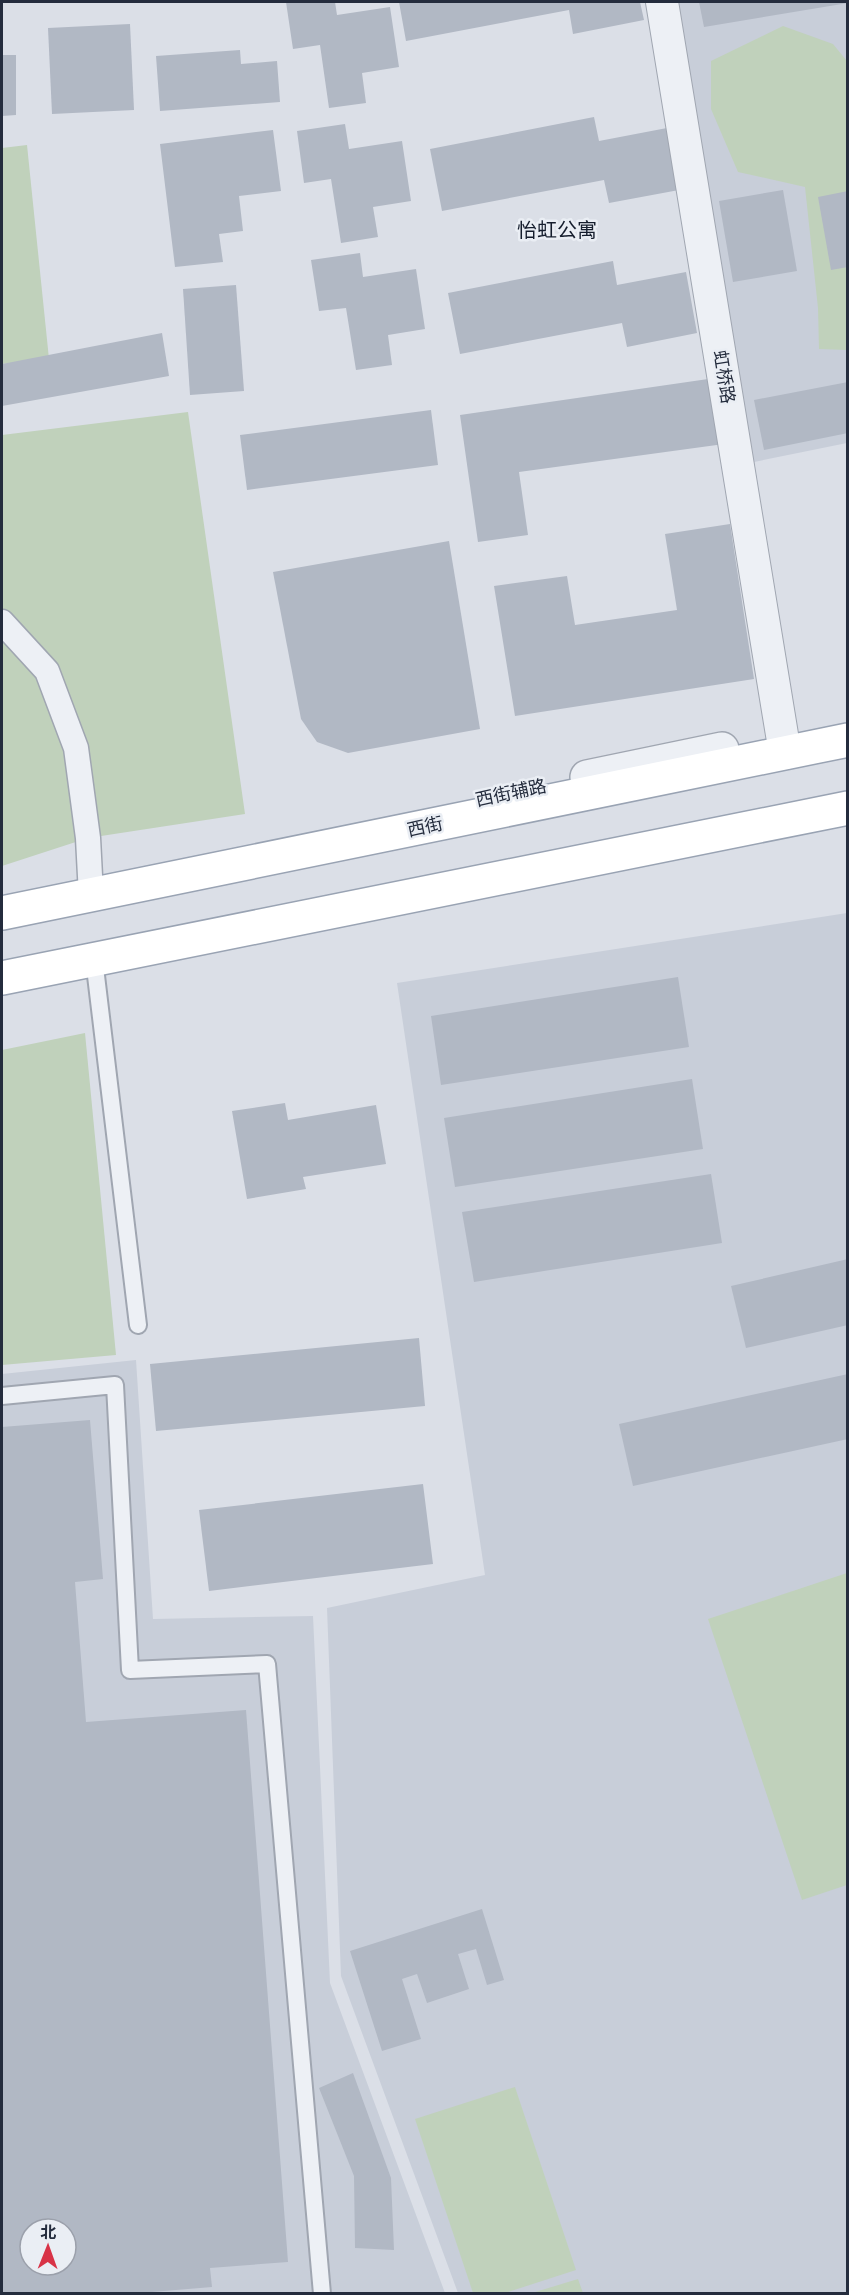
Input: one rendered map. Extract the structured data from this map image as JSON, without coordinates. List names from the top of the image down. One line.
{"streets":{"main road":["西街"],"street":["虹桥路"]},"crossings":[["虹桥路","西街"]],"districts":["怡虹公寓"],"north":"top"}
